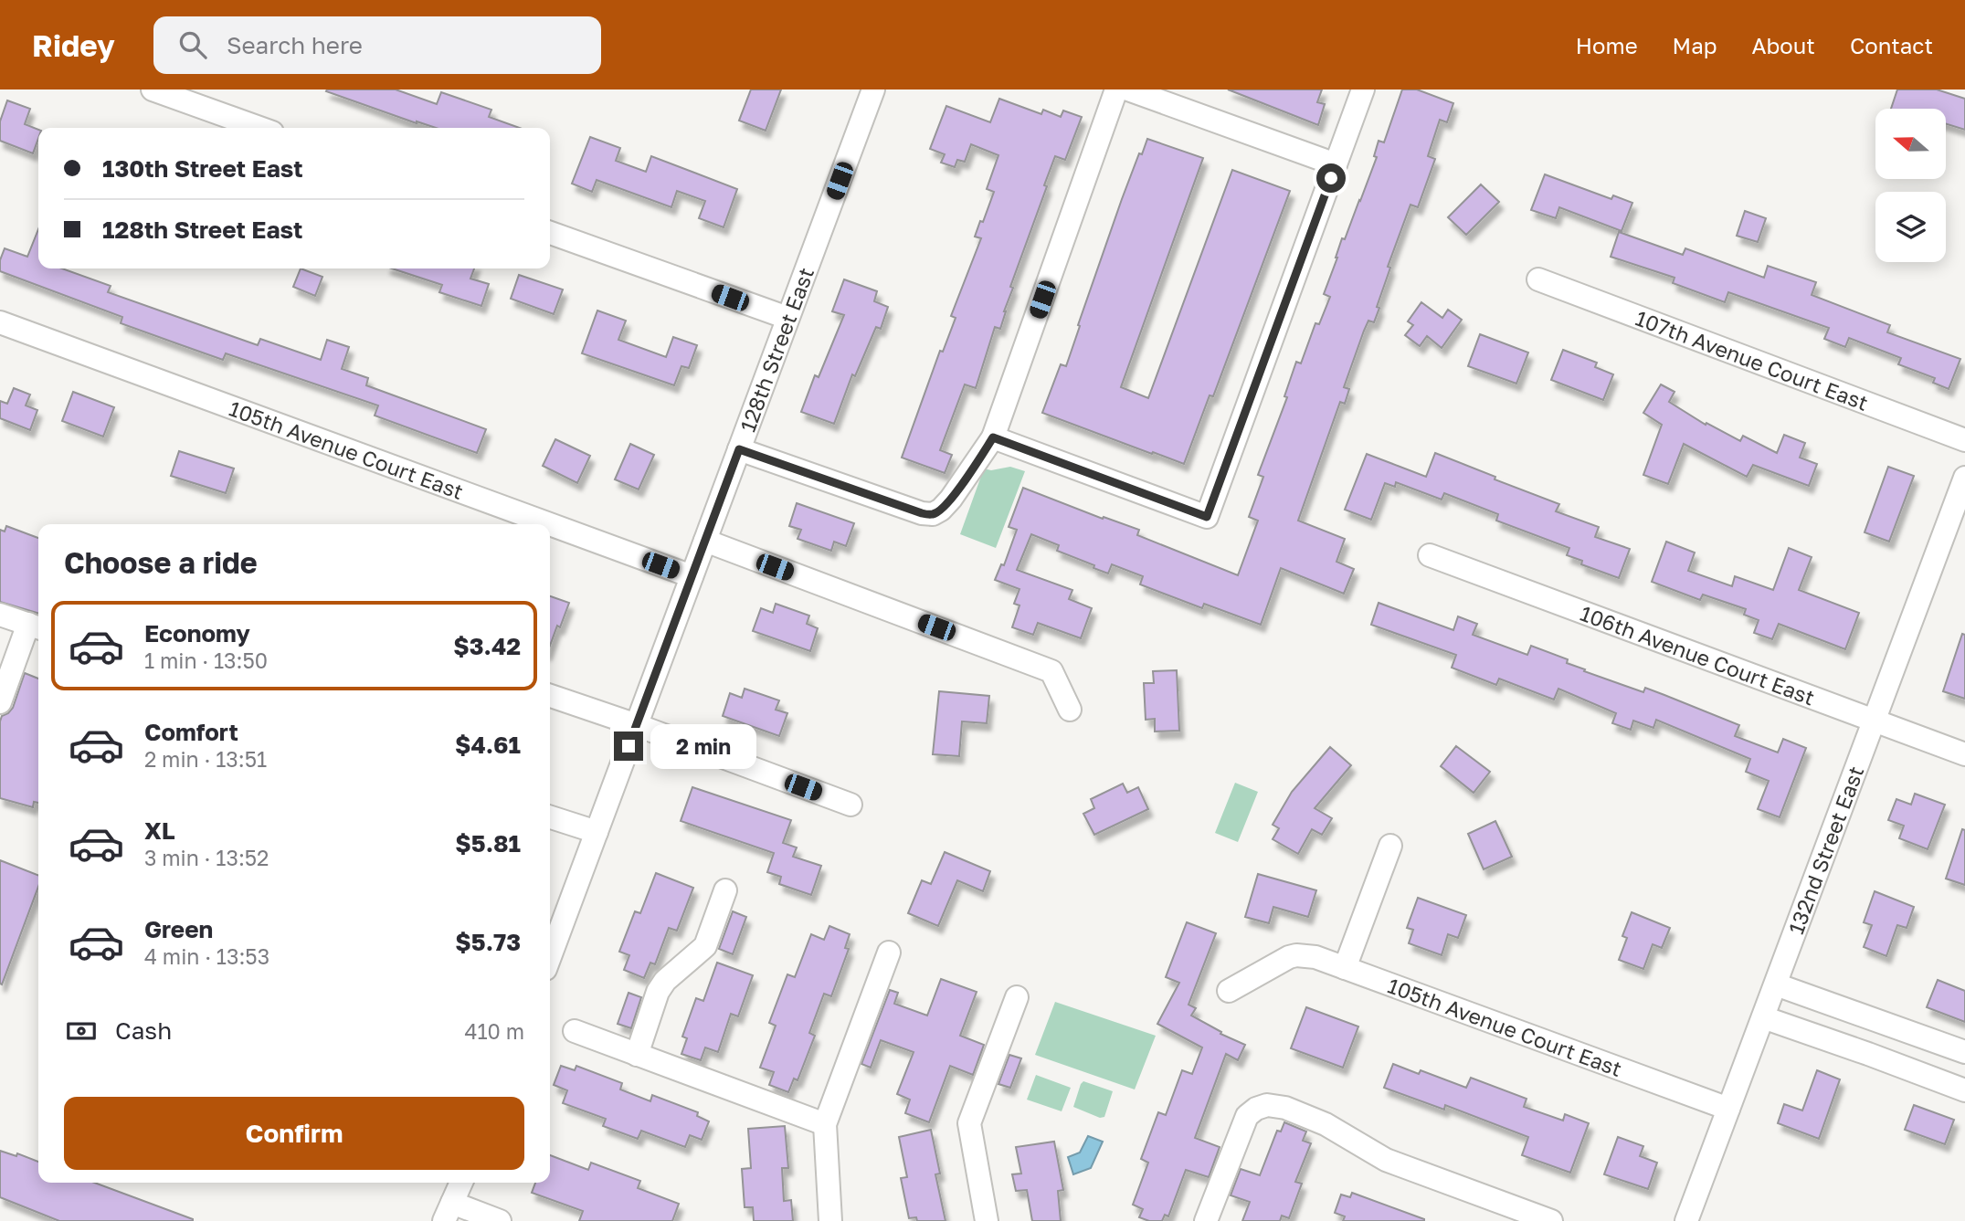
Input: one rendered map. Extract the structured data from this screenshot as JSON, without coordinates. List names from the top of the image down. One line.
{"streets":{"street":["128th Street East","107th Avenue Court East","105th Avenue Court East","106th Avenue Court East","132nd Street East"]},"crossings":[["128th Street East","105th Avenue Court East"],["105th Avenue Court East","132nd Street East"],["106th Avenue Court East","132nd Street East"]],"north":"left","page":{"header":"Ridey","search":"Search here","nav":["Home","Map","About","Contact"],"banner":["130th Street East","128th Street East"],"heading":"Choose a ride","list":[{"name":"Economy","note":"1 min · 13:50","value":"$3.42"},{"name":"Comfort","note":"2 min · 13:51","value":"$4.61"},{"name":"XL","note":"3 min · 13:52","value":"$5.81"},{"name":"Green","note":"4 min · 13:53","value":"$5.73"}],"bubble":"2 min","pay":["Cash","410 m"],"buttons":"Confirm"}}
